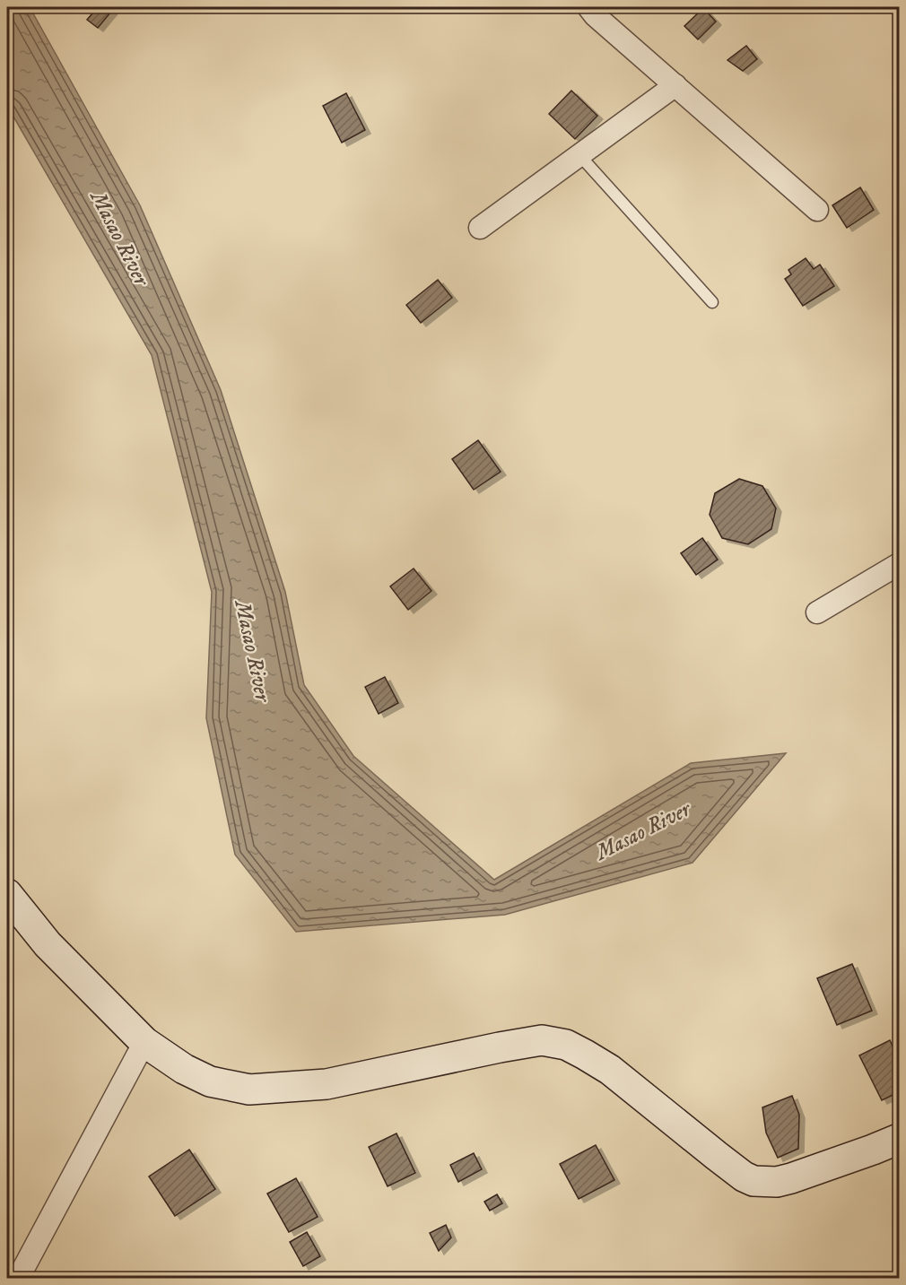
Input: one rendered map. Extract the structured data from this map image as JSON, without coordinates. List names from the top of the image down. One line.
{"water":["Masao River"]}
